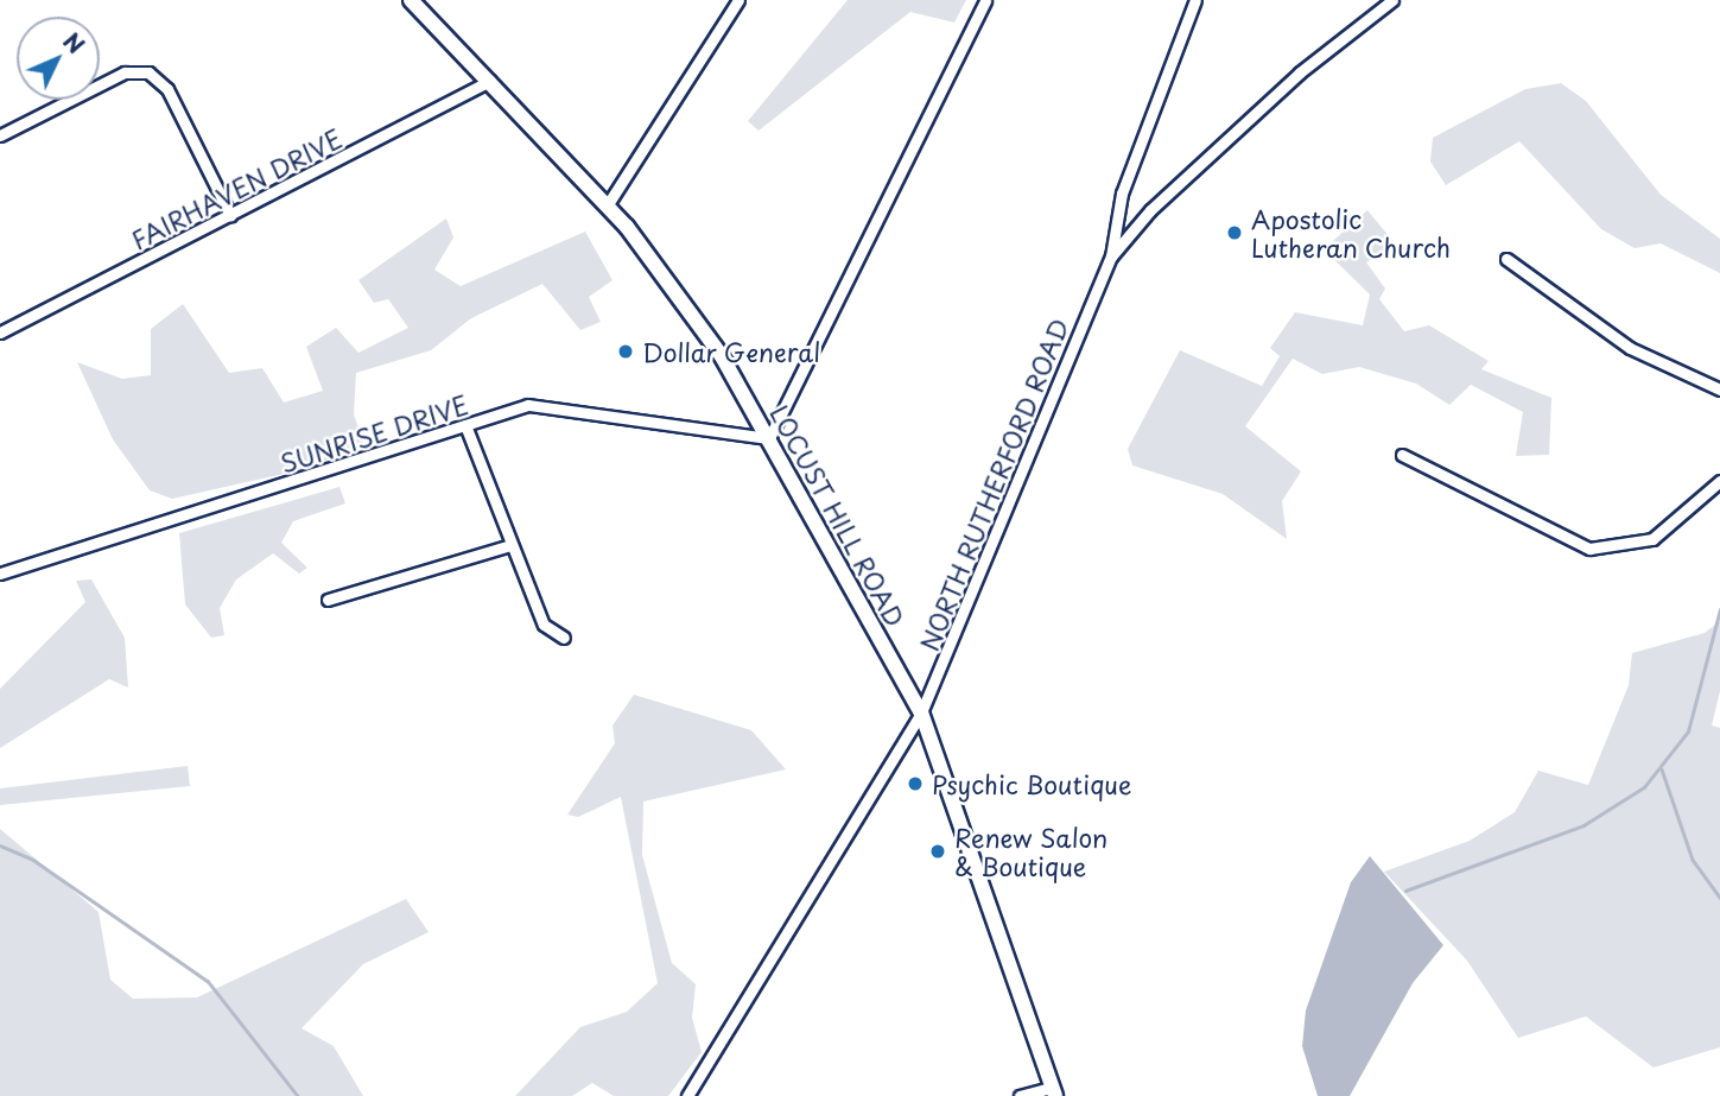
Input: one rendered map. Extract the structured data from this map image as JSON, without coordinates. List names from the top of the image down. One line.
{"streets":{"main road":["LOCUST HILL ROAD"],"street":["FAIRHAVEN DRIVE","SUNRISE DRIVE","NORTH RUTHERFORD ROAD"]},"crossings":[["FAIRHAVEN DRIVE","LOCUST HILL ROAD"],["SUNRISE DRIVE","LOCUST HILL ROAD"],["NORTH RUTHERFORD ROAD","LOCUST HILL ROAD"]],"places":["Apostolic Lutheran Church","Dollar General","Psychic Boutique","Renew Salon & Boutique"],"north":"top right"}
